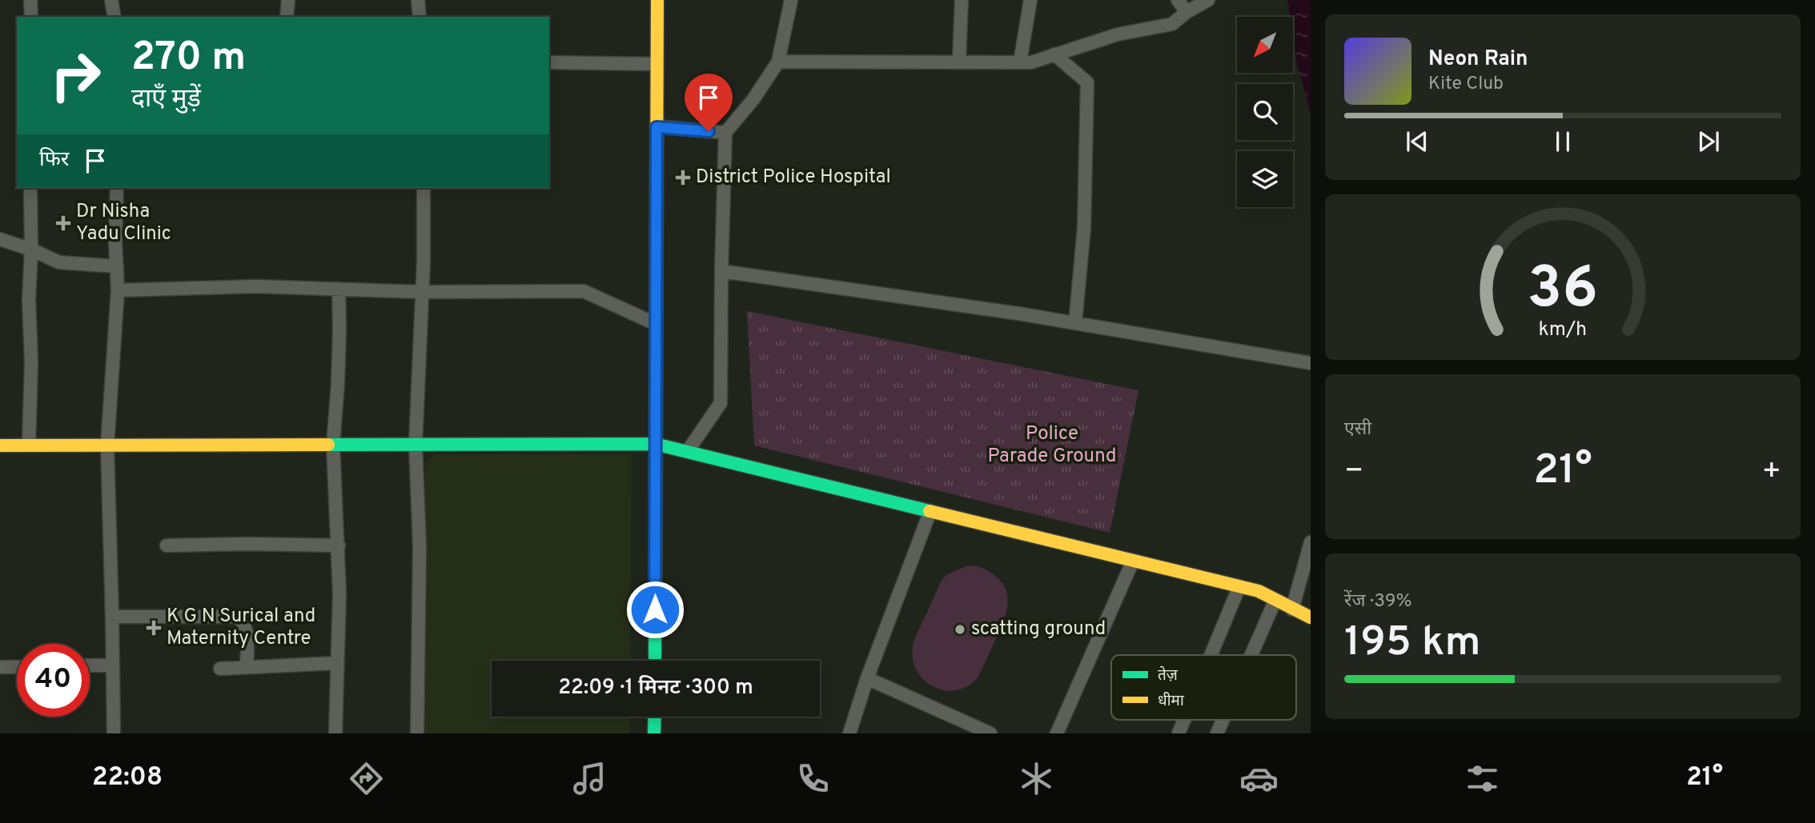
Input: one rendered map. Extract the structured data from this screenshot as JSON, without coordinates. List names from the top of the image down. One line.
{"parks":["Police Parade Ground"],"places":{"health":["District Police Hospital","Dr Nisha Yadu Clinic","K G N Surical and Maternity Centre"],"other":["scatting ground"]},"legend":["तेज़","धीमा"],"north":"bottom left","page":{"turn":["270 m","दाएँ मुड़ें"],"song":["Neon Rain","Kite Club"],"then":"फिर","tile":["एसी",["रेंज · 39%","195 km"]],"heat":["−","21°","+"],"limit":"40","trip":"22:09 · 1 मिनट · 300 m","tabs":["22:08","21°"],"gauge":["36","km/h"]}}
